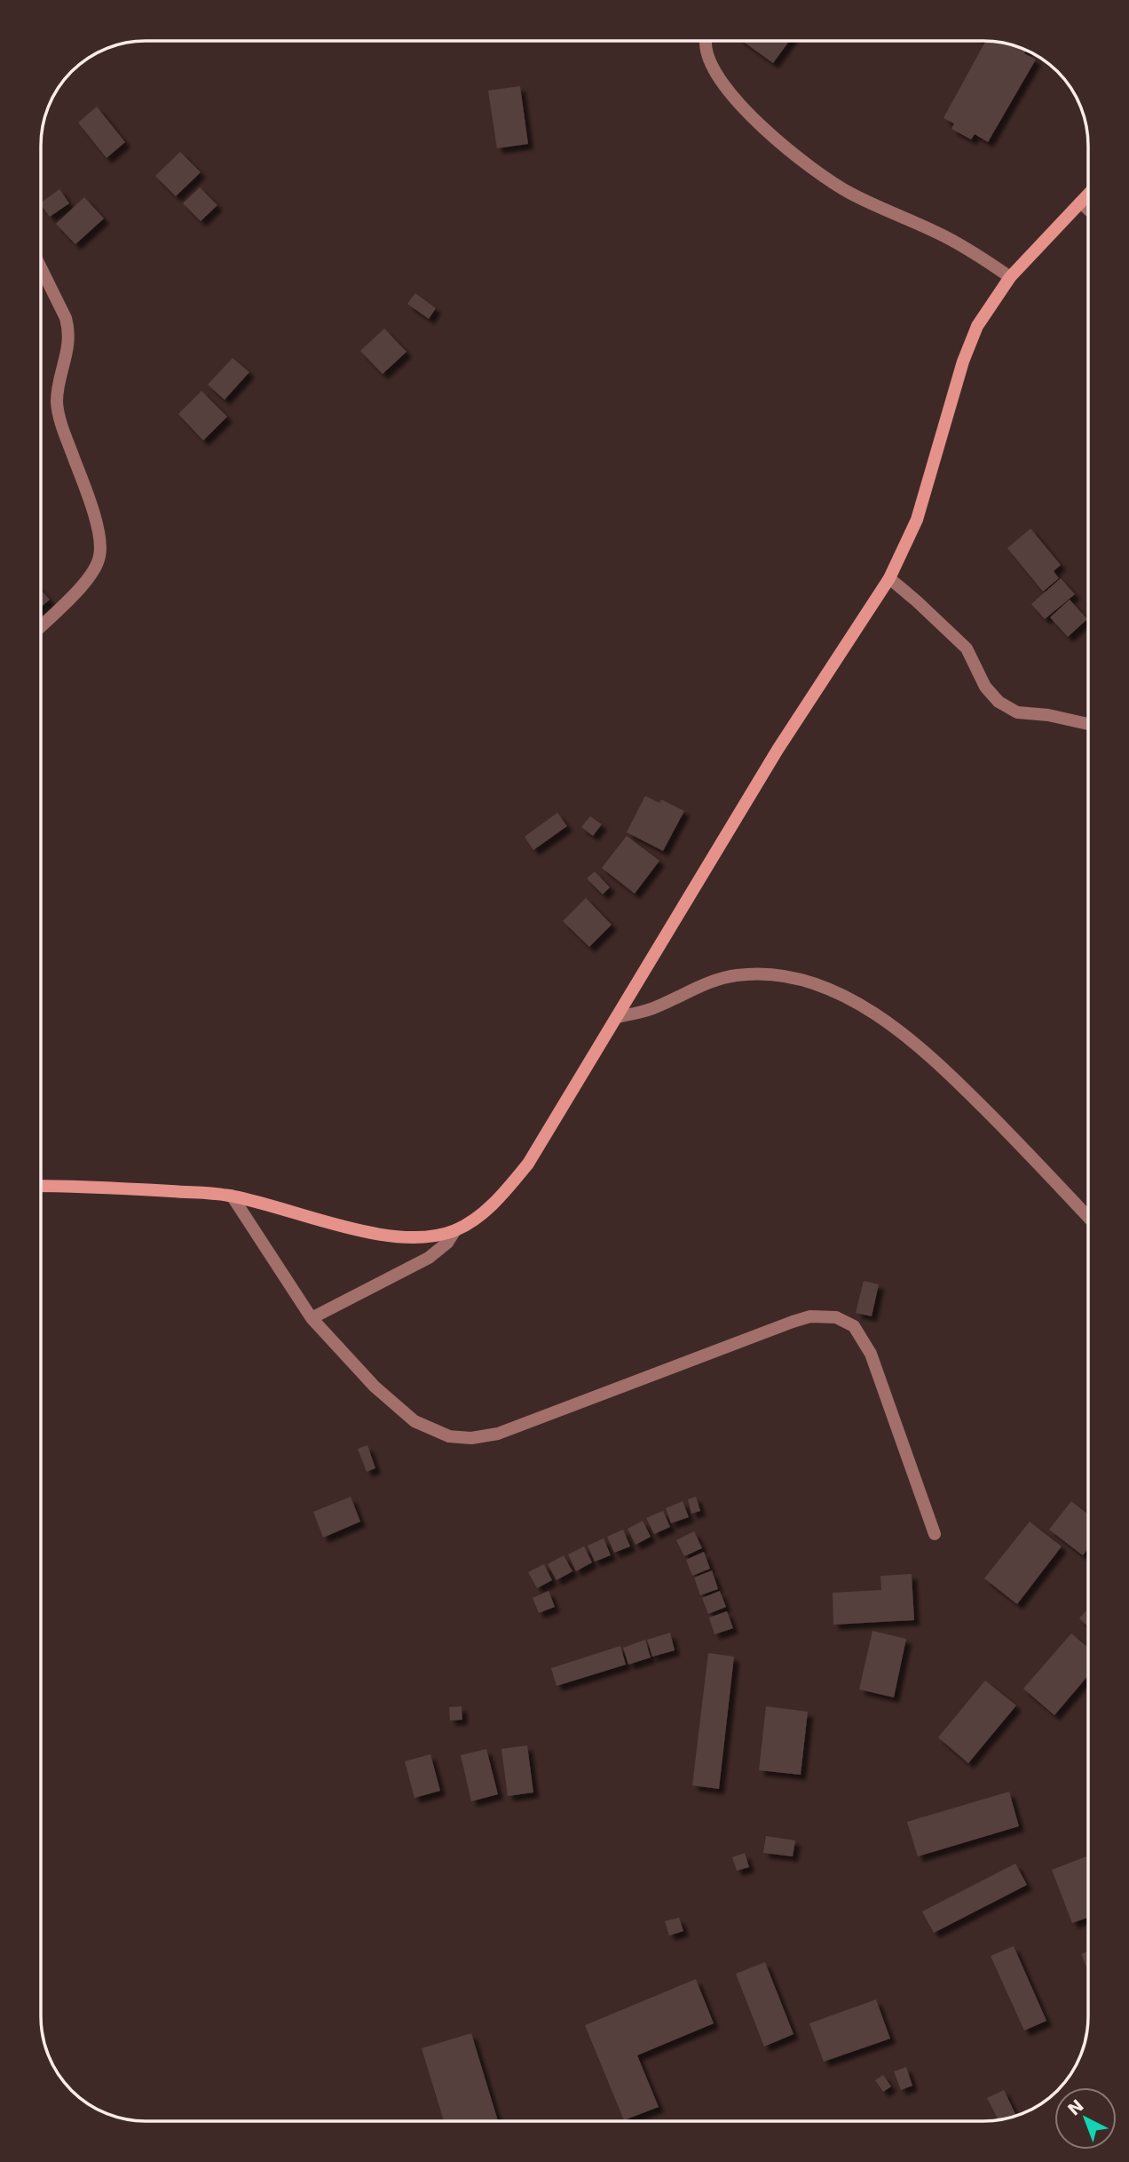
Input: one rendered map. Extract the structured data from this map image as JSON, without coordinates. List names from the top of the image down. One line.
{"north":"top left"}
